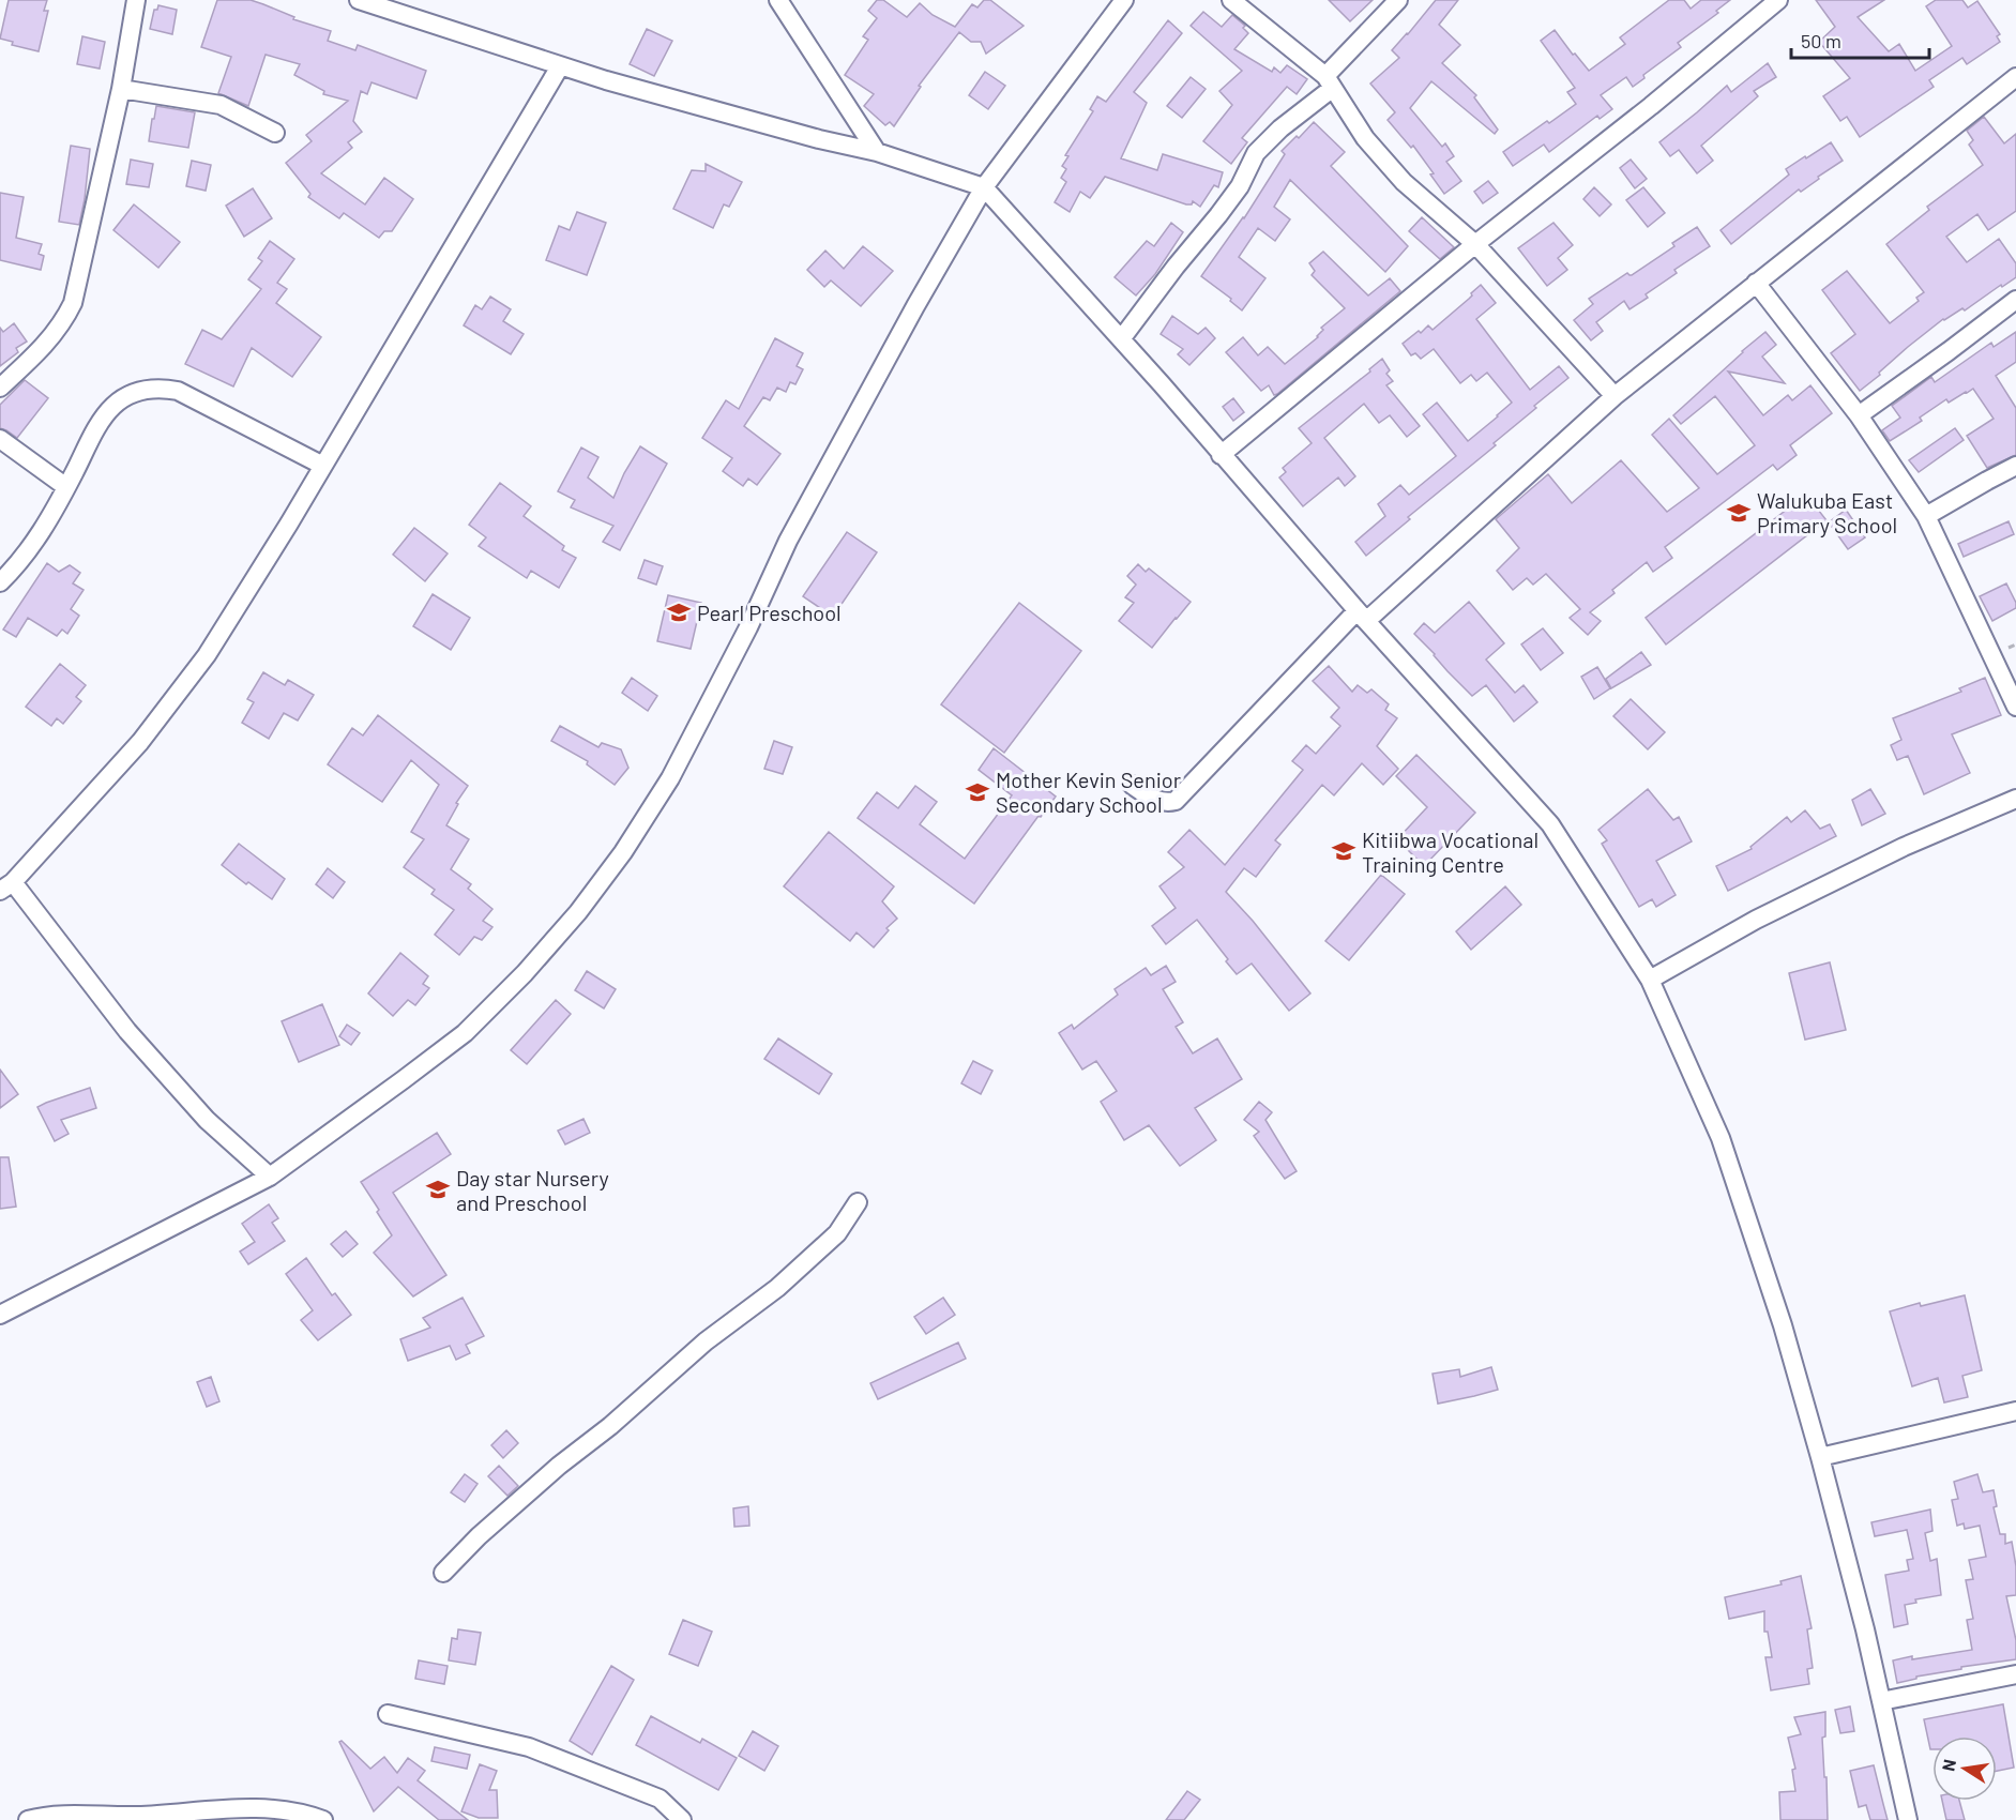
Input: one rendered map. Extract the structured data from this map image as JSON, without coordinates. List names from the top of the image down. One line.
{"places":{"school or university":["Walukuba East Primary School","Pearl Preschool","Mother Kevin Senior Secondary School","Kitiibwa Vocational Training Centre","Day star Nursery and Preschool"]},"scale_bar":"50 m","north":"left"}
